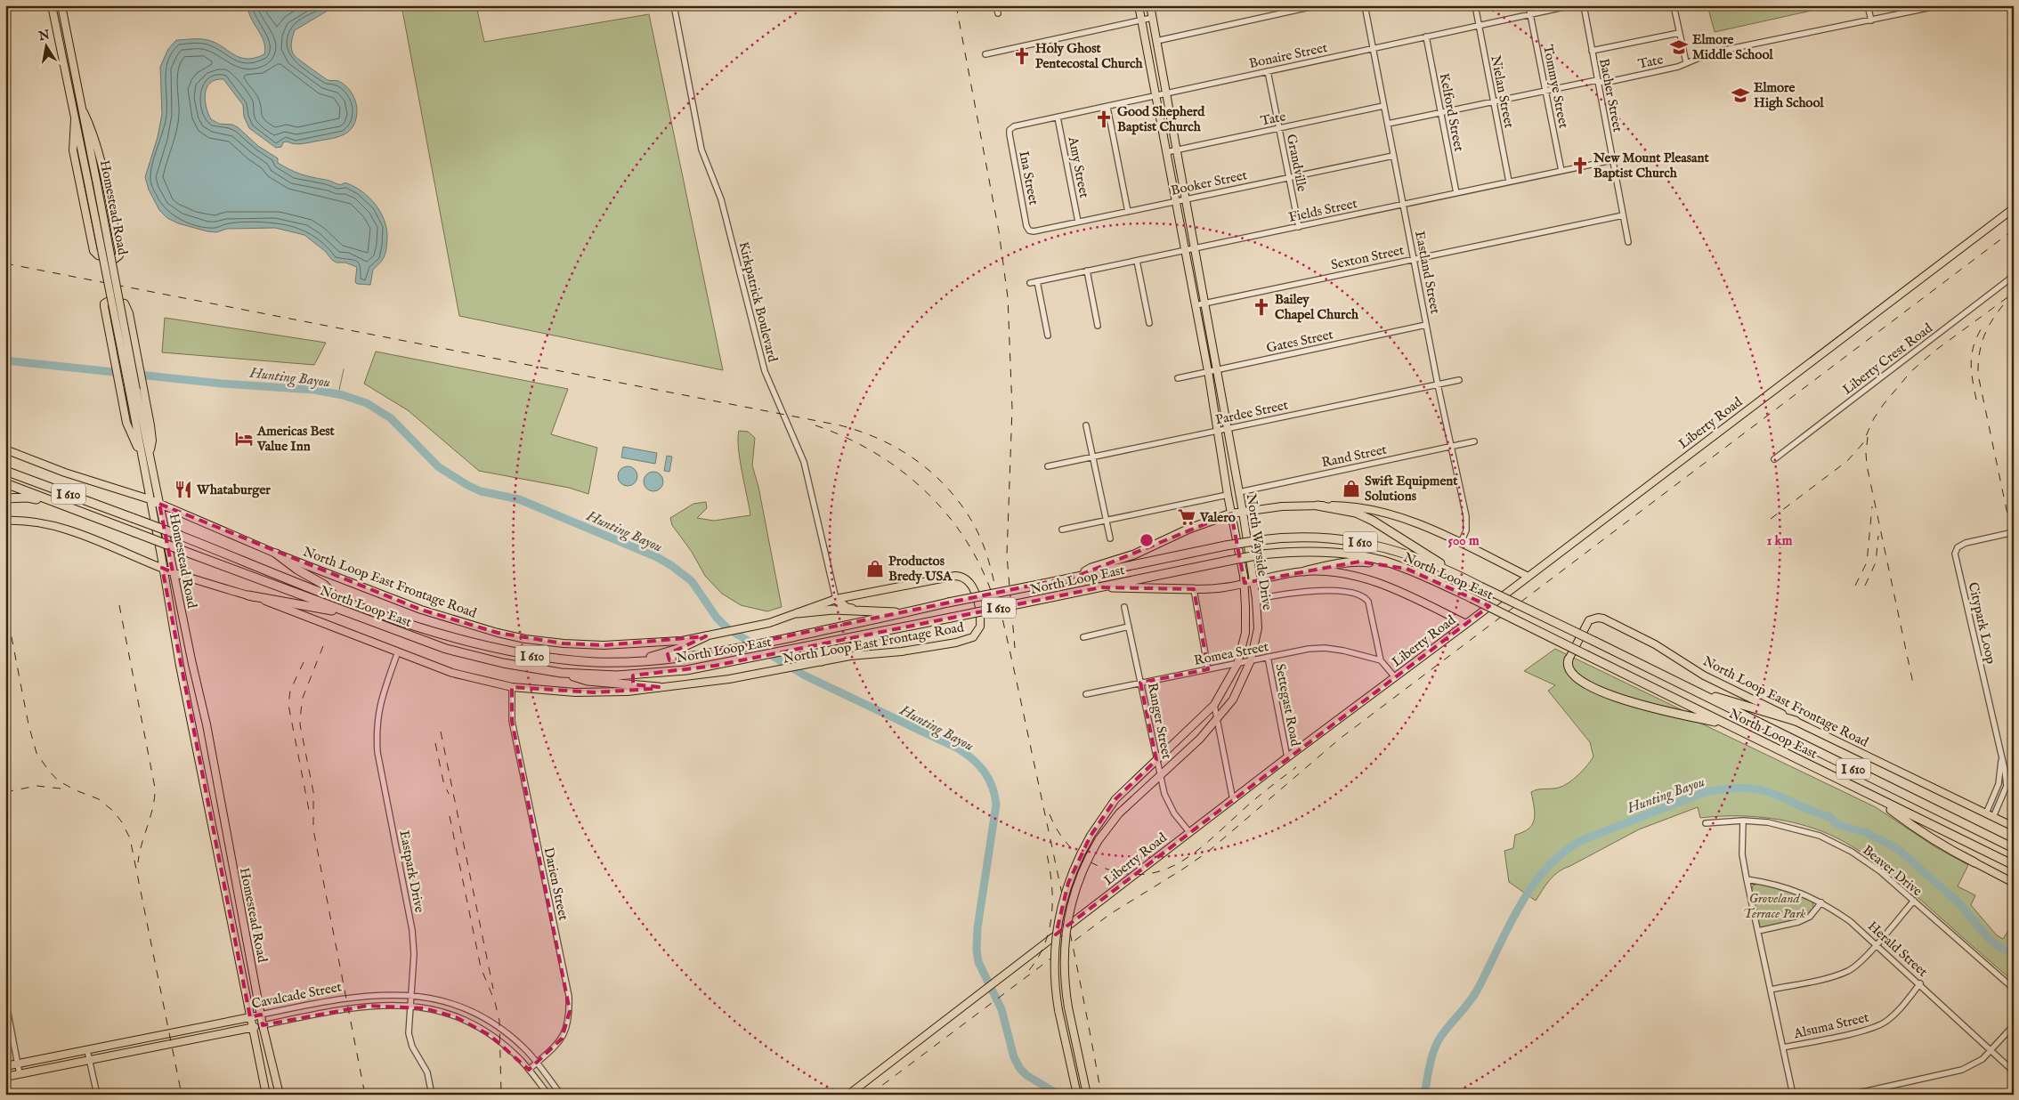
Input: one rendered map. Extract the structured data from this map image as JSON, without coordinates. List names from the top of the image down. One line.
{"streets":{"highway":["I 610","North Loop East"],"main road":["Homestead Road","Liberty Road","North Wayside Drive","North Loop East Frontage Road","Cavalcade Street"],"street":["Bonaire Street","Tate","Tommye Street","Nielan Street","Bacher Street","Kelford Street","Grandville","Amy Street","Ina Street","Booker Street","Fields Street","Sexton Street","Eastland Street","Kirkpatrick Boulevard","Gates Street","Liberty Crest Road","Pardee Street","Rand Street","Citypark Loop","Romea Street","Settegast Road","Ranger Street","Beaver Drive","Eastpark Drive","Darien Street","Herald Street","Alsuma Street"]},"crossings":[["Bonaire Street","Tommye Street"],["Bonaire Street","Nielan Street"],["Bonaire Street","Kelford Street"],["Bonaire Street","Grandville"],["Bonaire Street","Amy Street"],["Bonaire Street","Ina Street"],["Bonaire Street","Eastland Street"],["Bonaire Street","North Wayside Drive"],["Tate","Tommye Street"],["Tate","Nielan Street"],["Tate","Bacher Street"],["Tate","Kelford Street"],["Tate","Grandville"],["Tate","Eastland Street"],["Tate","North Wayside Drive"],["Tommye Street","Fields Street"],["Nielan Street","Fields Street"],["Bacher Street","Fields Street"],["Bacher Street","Sexton Street"],["Kelford Street","Fields Street"],["Grandville","Booker Street"],["Grandville","Fields Street"],["Amy Street","Booker Street"],["Ina Street","Booker Street"],["Booker Street","Eastland Street"],["Booker Street","North Wayside Drive"],["Homestead Road","North Loop East Frontage Road"],["Homestead Road","Cavalcade Street"],["Fields Street","Eastland Street"],["Fields Street","North Wayside Drive"],["Sexton Street","Eastland Street"],["Sexton Street","North Wayside Drive"],["Eastland Street","Gates Street"],["Eastland Street","Pardee Street"],["Eastland Street","Rand Street"],["Kirkpatrick Boulevard","North Loop East Frontage Road"],["Gates Street","North Wayside Drive"],["Pardee Street","North Wayside Drive"],["Liberty Road","Settegast Road"],["Liberty Road","Ranger Street"],["Rand Street","North Wayside Drive"],["North Wayside Drive","Romea Street"],["North Wayside Drive","Ranger Street"],["North Loop East Frontage Road","Citypark Loop"],["North Loop East Frontage Road","Eastpark Drive"],["North Loop East Frontage Road","Darien Street"],["Romea Street","Settegast Road"],["Romea Street","Ranger Street"],["Eastpark Drive","Cavalcade Street"],["Darien Street","Cavalcade Street"],["Herald Street","Alsuma Street"]],"water":["Hunting Bayou"],"parks":["Groveland Terrace Park"],"places":{"school or university":["Elmore Middle School","Elmore High School"],"church":["Holy Ghost Pentecostal Church","Good Shepherd Baptist Church","New Mount Pleasant Baptist Church","Bailey Chapel Church"],"hotel":["Americas Best Value Inn"],"shop":["Swift Equipment Solutions","Productos Bredy USA"],"restaurant":["Whataburger"],"supermarket":["Valero"]},"north":"top","rings":["500 m","1 km"]}
